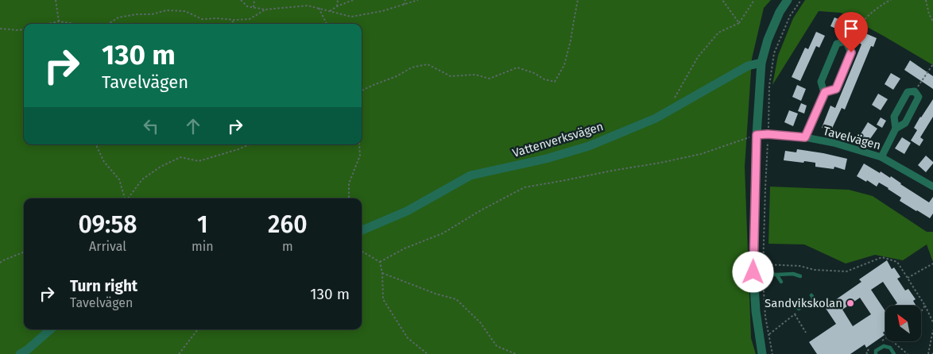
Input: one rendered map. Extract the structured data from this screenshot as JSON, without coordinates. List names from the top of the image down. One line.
{"streets":{"street":["Tavelvägen","Vattenverksvägen"]},"places":["Sandvikskolan"],"north":"top left","page":{"turn":["130 m","Tavelvägen"],"eta":["09:58","Arrival","1","min","260","m"],"list":[{"name":"Turn right","note":"Tavelvägen","value":"130 m"}]}}
